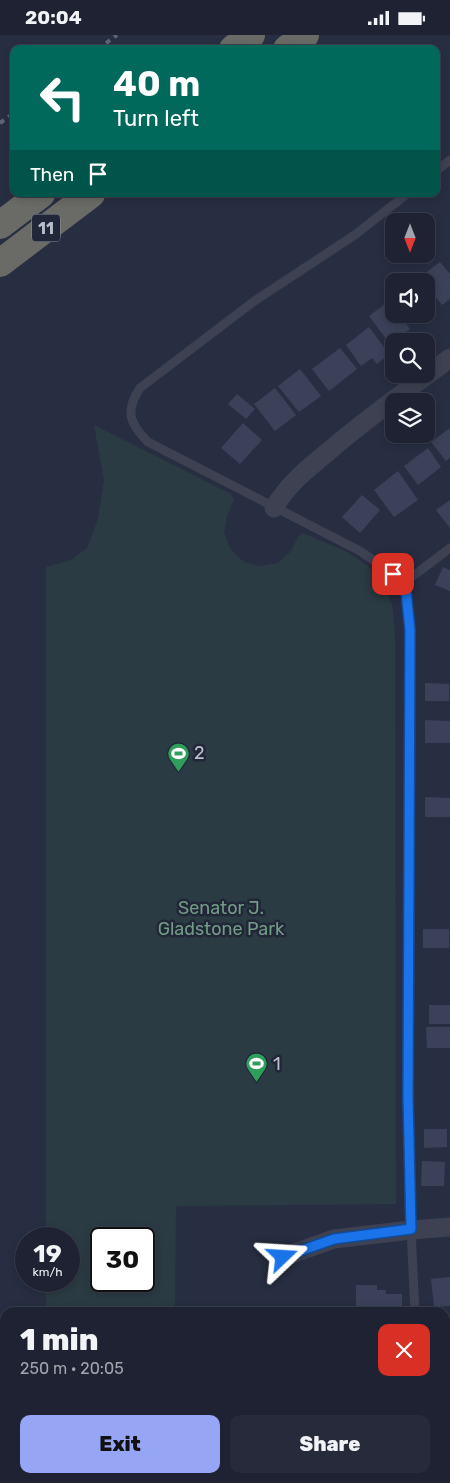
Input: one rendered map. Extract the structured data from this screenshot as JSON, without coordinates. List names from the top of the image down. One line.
{"streets":{"highway":["11"]},"parks":["Senator J. Gladstone Park"],"places":{"sports":["2","1"]},"north":"bottom","page":{"status":"20:04","turn":["40 m","Turn left"],"then":"Then","speed":"19 km/h","limit":"30","heading":["1 min","250 m · 20:05"],"buttons":["Exit","Share"]}}
